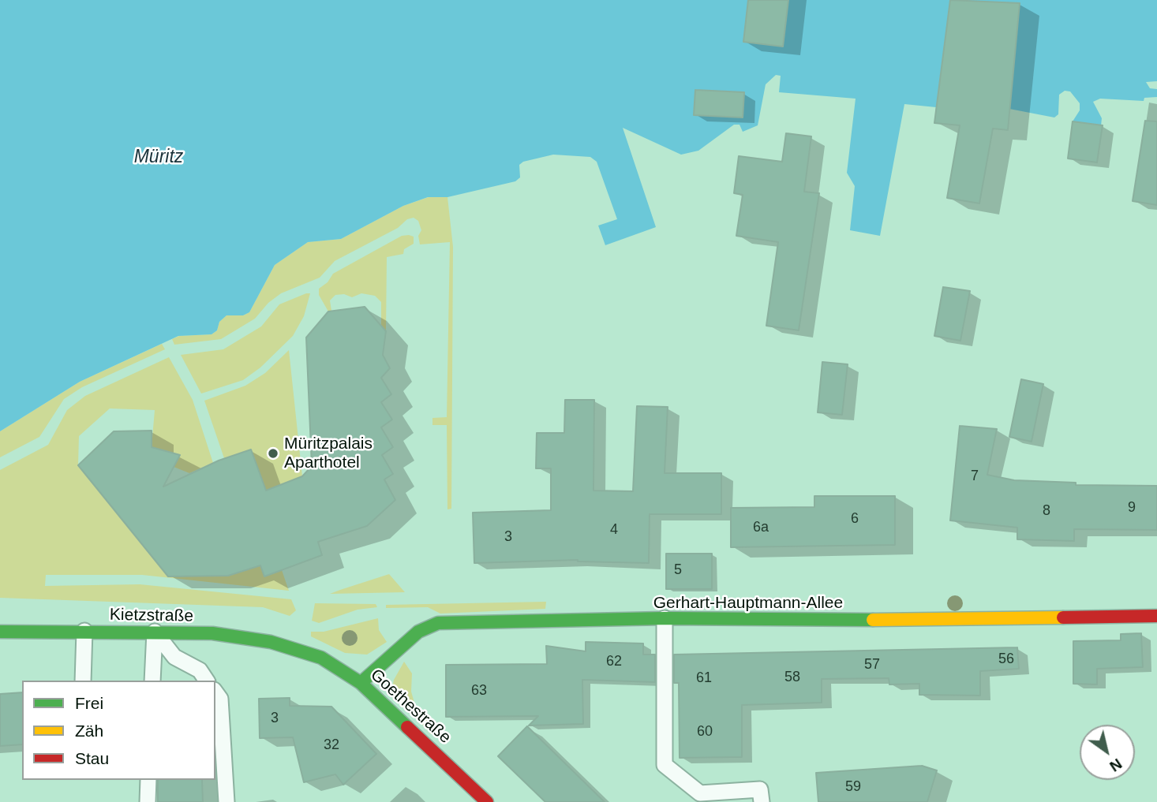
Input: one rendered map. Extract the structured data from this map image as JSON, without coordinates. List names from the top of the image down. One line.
{"streets":{"street":["Gerhart-Hauptmann-Allee","Kietzstraße","Goethestraße"]},"crossings":[["Gerhart-Hauptmann-Allee","Goethestraße"],["Kietzstraße","Goethestraße"]],"water":["Müritz"],"places":["Müritzpalais Aparthotel"],"house_numbers":["7","9","8","6","6a","4","3","5","56","62","57","58","61","63","3","60","32","59"],"legend":["Frei","Zäh","Stau"],"north":"bottom right"}
